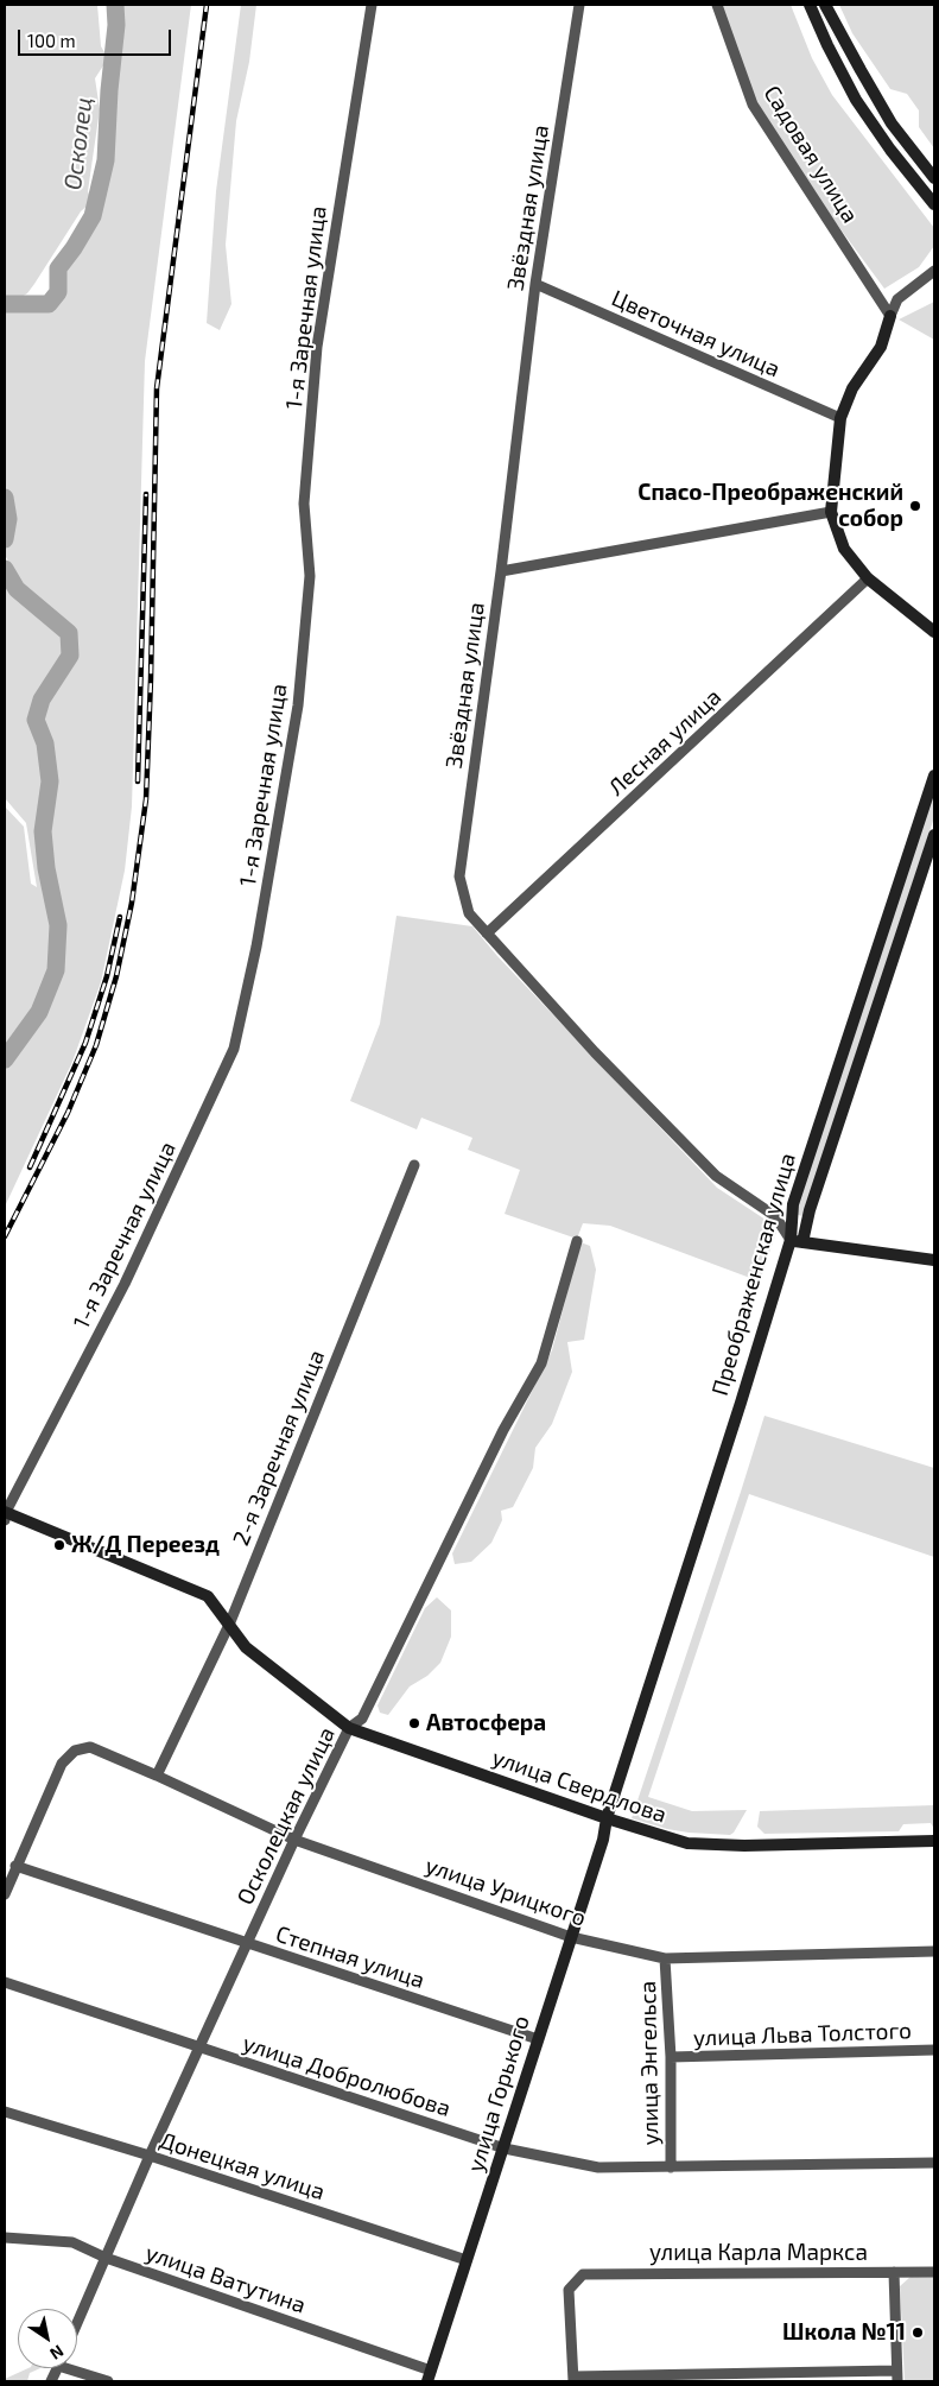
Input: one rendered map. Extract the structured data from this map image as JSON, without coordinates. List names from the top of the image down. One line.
{"streets":{"main road":["Преображенская улица","улица Свердлова","улица Горького"],"street":["Садовая улица","Звёздная улица","1-я Заречная улица","Цветочная улица","Лесная улица","2-я Заречная улица","Осколецкая улица","улица Урицкого","Степная улица","улица Льва Толстого","улица Энгельса","улица Добролюбова","Донецкая улица","улица Карла Маркса","улица Ватутина"]},"crossings":[["Звёздная улица","Цветочная улица"],["Звёздная улица","Лесная улица"],["Звёздная улица","Преображенская улица"],["1-я Заречная улица","улица Свердлова"],["Преображенская улица","улица Свердлова"],["Преображенская улица","улица Горького"],["2-я Заречная улица","улица Свердлова"],["2-я Заречная улица","улица Урицкого"],["улица Свердлова","Осколецкая улица"],["улица Свердлова","улица Горького"],["Осколецкая улица","улица Урицкого"],["Осколецкая улица","Степная улица"],["Осколецкая улица","улица Добролюбова"],["Осколецкая улица","Донецкая улица"],["Осколецкая улица","улица Ватутина"],["улица Урицкого","Степная улица"],["улица Урицкого","улица Энгельса"],["улица Урицкого","улица Горького"],["Степная улица","улица Горького"],["улица Льва Толстого","улица Энгельса"],["улица Энгельса","улица Добролюбова"],["улица Добролюбова","улица Горького"],["улица Горького","Донецкая улица"],["улица Горького","улица Ватутина"]],"water":["Осколец"],"places":["Спасо-Преображенский собор","Ж/Д Переезд","Автосфера","Школа №11"],"scale_bar":"100 m","north":"bottom right"}
